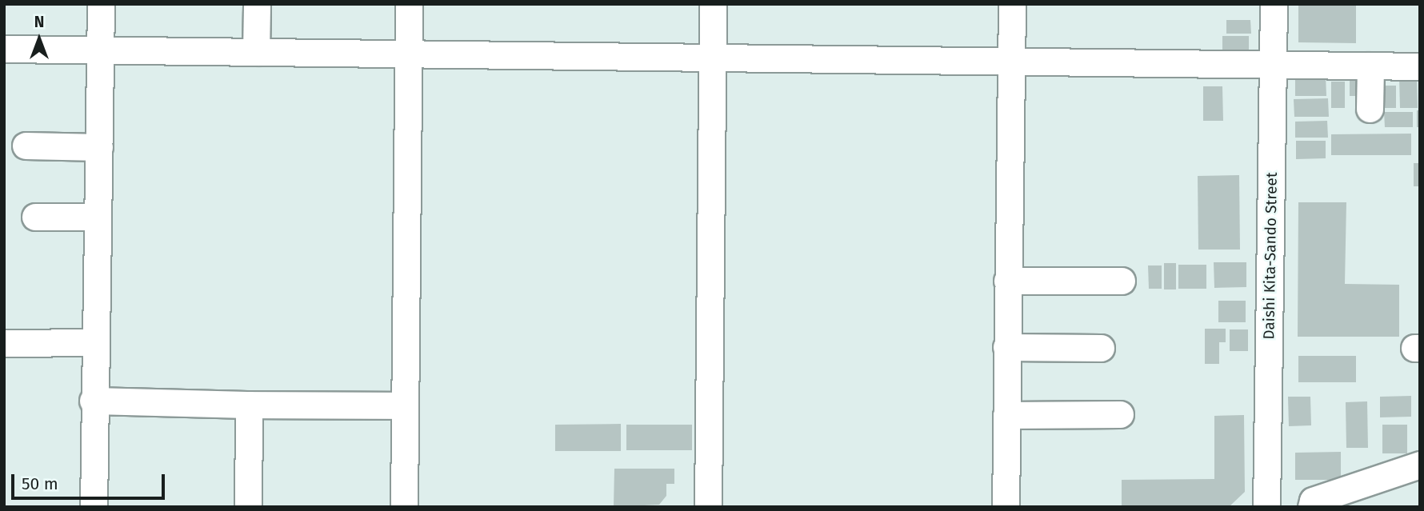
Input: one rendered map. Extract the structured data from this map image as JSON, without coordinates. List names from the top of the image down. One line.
{"streets":{"street":["Daishi Kita-Sando Street"]},"scale_bar":"50 m","north":"top"}
